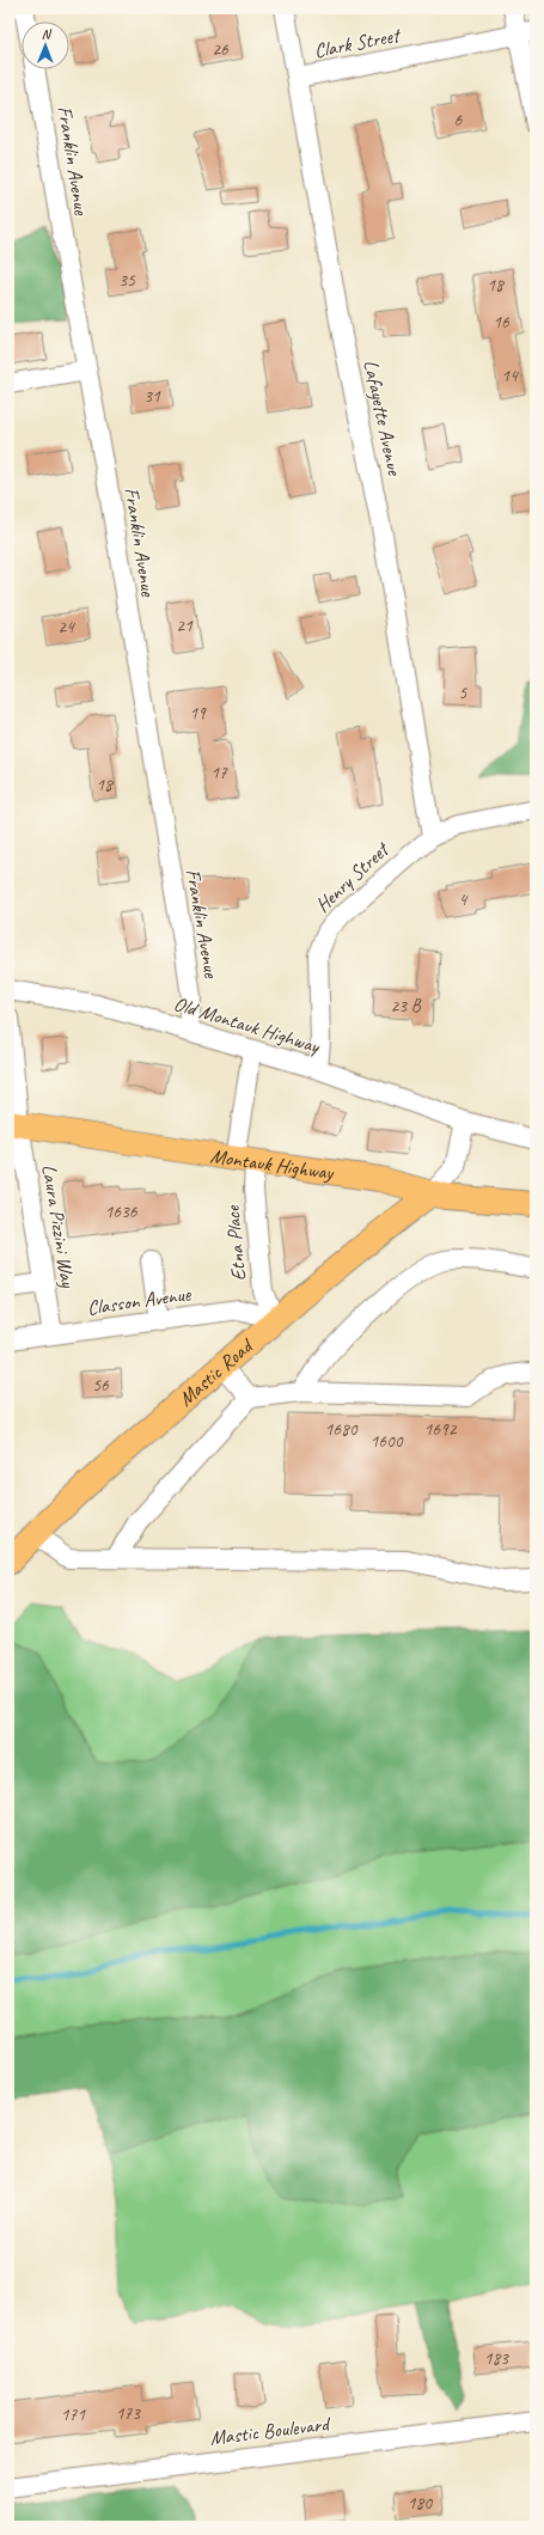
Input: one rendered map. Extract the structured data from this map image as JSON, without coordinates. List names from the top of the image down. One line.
{"streets":{"main road":["Montauk Highway","Mastic Road"],"street":["Clark Street","Franklin Avenue","Lafayette Avenue","Henry Street","Old Montauk Highway","Laura Pizzini Way","Etna Place","Classon Avenue","Mastic Boulevard"]},"crossings":[["Clark Street","Lafayette Avenue"],["Franklin Avenue","Old Montauk Highway"],["Lafayette Avenue","Henry Street"],["Henry Street","Old Montauk Highway"],["Old Montauk Highway","Etna Place"],["Montauk Highway","Laura Pizzini Way"],["Montauk Highway","Etna Place"],["Montauk Highway","Mastic Road"],["Laura Pizzini Way","Classon Avenue"],["Etna Place","Classon Avenue"],["Etna Place","Mastic Road"],["Classon Avenue","Mastic Road"]],"house_numbers":["26","6","35","18","16","14","31","21","24","5","19","17","18","4","23 B","1636","56","1680","1692","1600","183","173","171","180"],"north":"top"}
